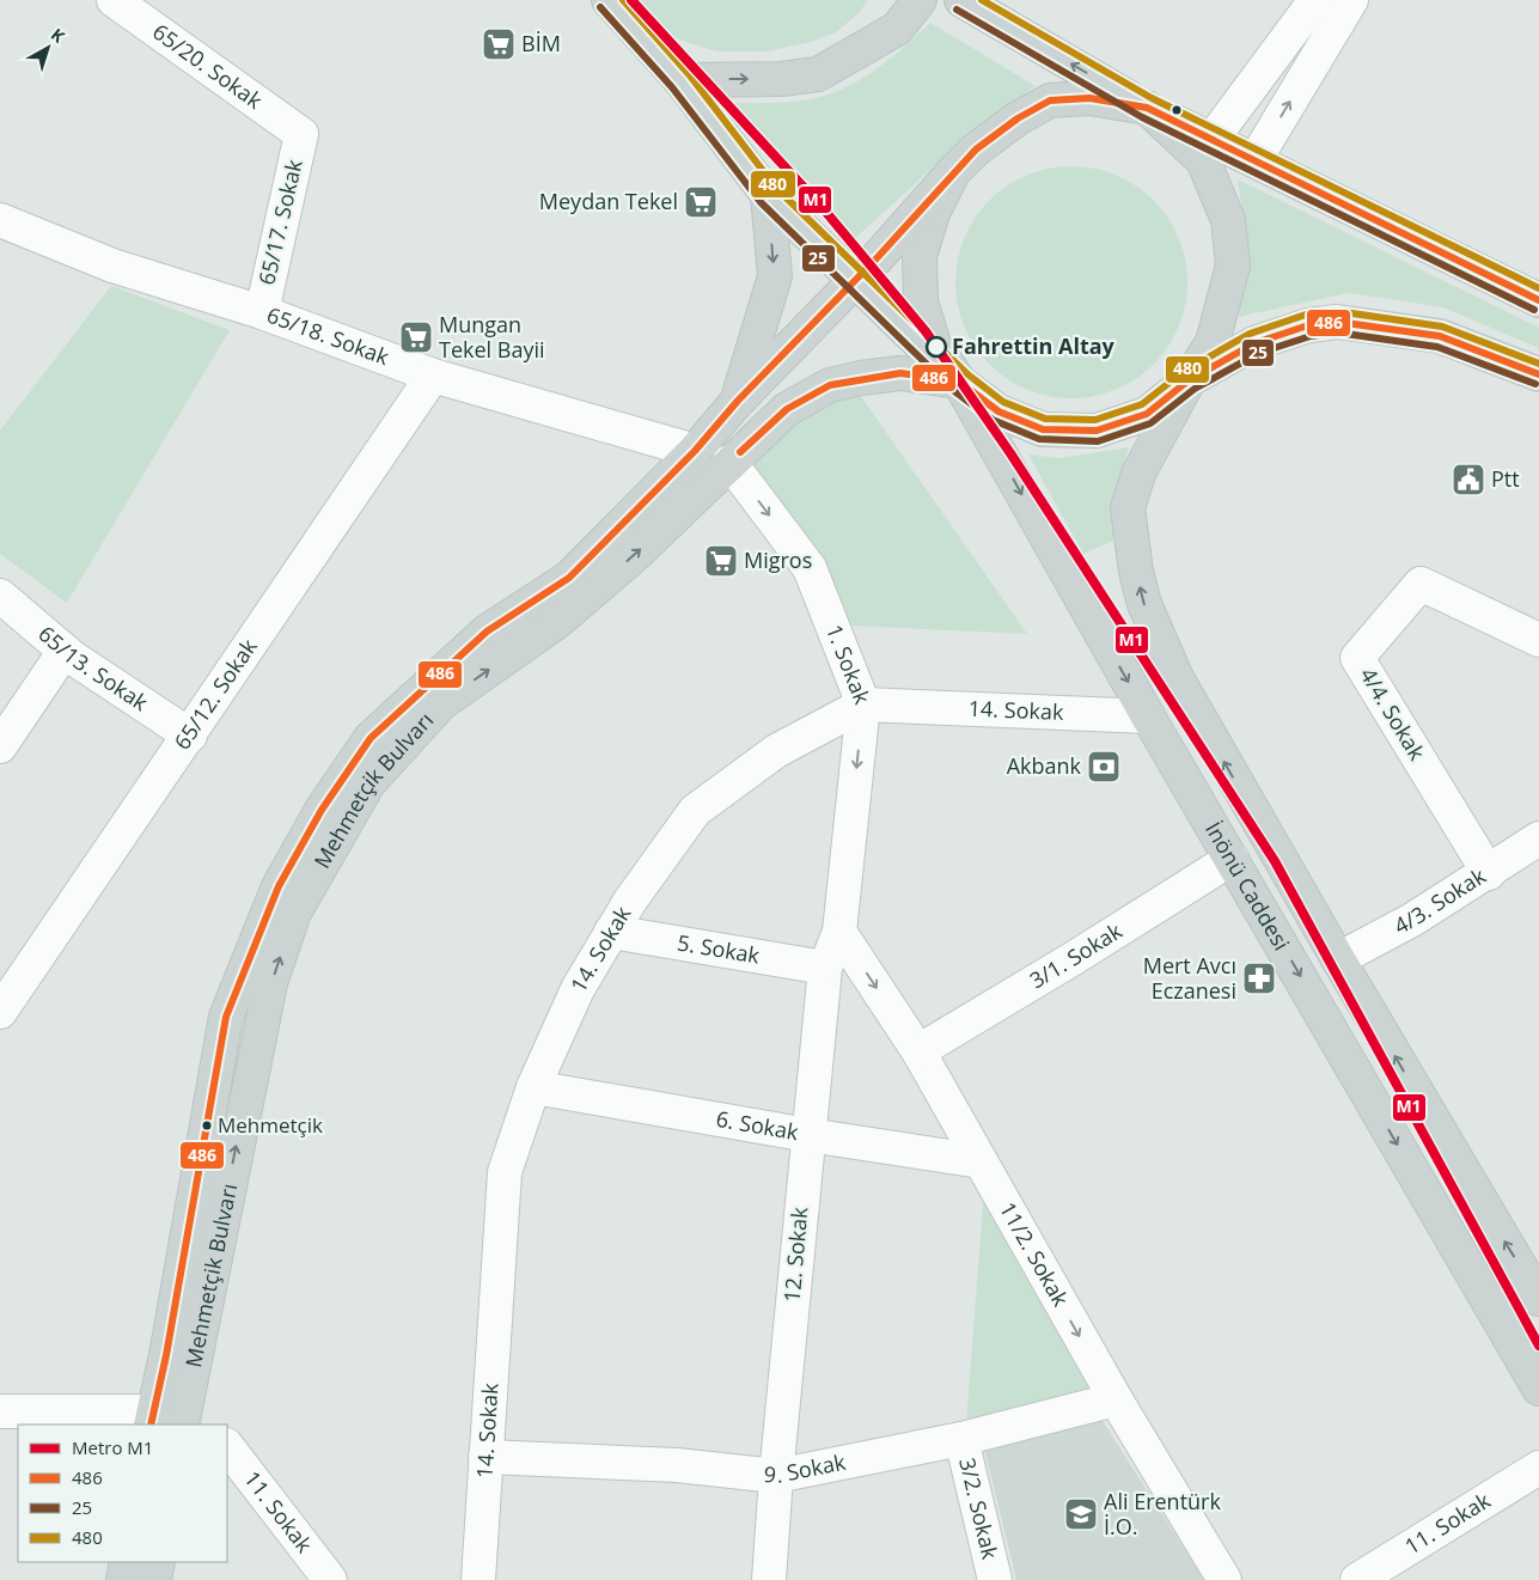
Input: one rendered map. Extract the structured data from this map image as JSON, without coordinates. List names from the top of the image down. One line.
{"streets":{"main road":["Mehmetçik Bulvarı","İnönü Caddesi"],"street":["65/20. Sokak","65/17. Sokak","65/18. Sokak","1. Sokak","65/13. Sokak","65/12. Sokak","14. Sokak","4/4. Sokak","4/3. Sokak","5. Sokak","3/1. Sokak","6. Sokak","12. Sokak","11/2. Sokak","9. Sokak","3/2. Sokak","11. Sokak"]},"crossings":[["65/20. Sokak","65/17. Sokak"],["65/17. Sokak","65/18. Sokak"],["65/18. Sokak","65/12. Sokak"],["65/18. Sokak","Mehmetçik Bulvarı"],["1. Sokak","14. Sokak"],["1. Sokak","Mehmetçik Bulvarı"],["1. Sokak","12. Sokak"],["1. Sokak","11/2. Sokak"],["65/13. Sokak","65/12. Sokak"],["14. Sokak","İnönü Caddesi"],["14. Sokak","5. Sokak"],["14. Sokak","6. Sokak"],["14. Sokak","9. Sokak"],["4/4. Sokak","4/3. Sokak"],["Mehmetçik Bulvarı","İnönü Caddesi"],["İnönü Caddesi","4/3. Sokak"],["İnönü Caddesi","3/1. Sokak"],["5. Sokak","12. Sokak"],["3/1. Sokak","11/2. Sokak"],["6. Sokak","12. Sokak"],["6. Sokak","11/2. Sokak"],["12. Sokak","11/2. Sokak"],["12. Sokak","9. Sokak"],["11/2. Sokak","9. Sokak"],["9. Sokak","3/2. Sokak"]],"one_way":["1. Sokak","11/2. Sokak"],"places":{"supermarket":["BİM","Meydan Tekel","Mungan Tekel Bayii","Migros"],"other":["Fahrettin Altay","Mehmetçik"],"public building":["Ptt"],"bank":["Akbank"],"pharmacy":["Mert Avcı Eczanesi"],"school or university":["Ali Erentürk İ.O."]},"lines":["metro line M1","transit line 480","transit line 25","transit line 486"],"legend":["Metro M1","486","25","480"],"north":"top right"}
